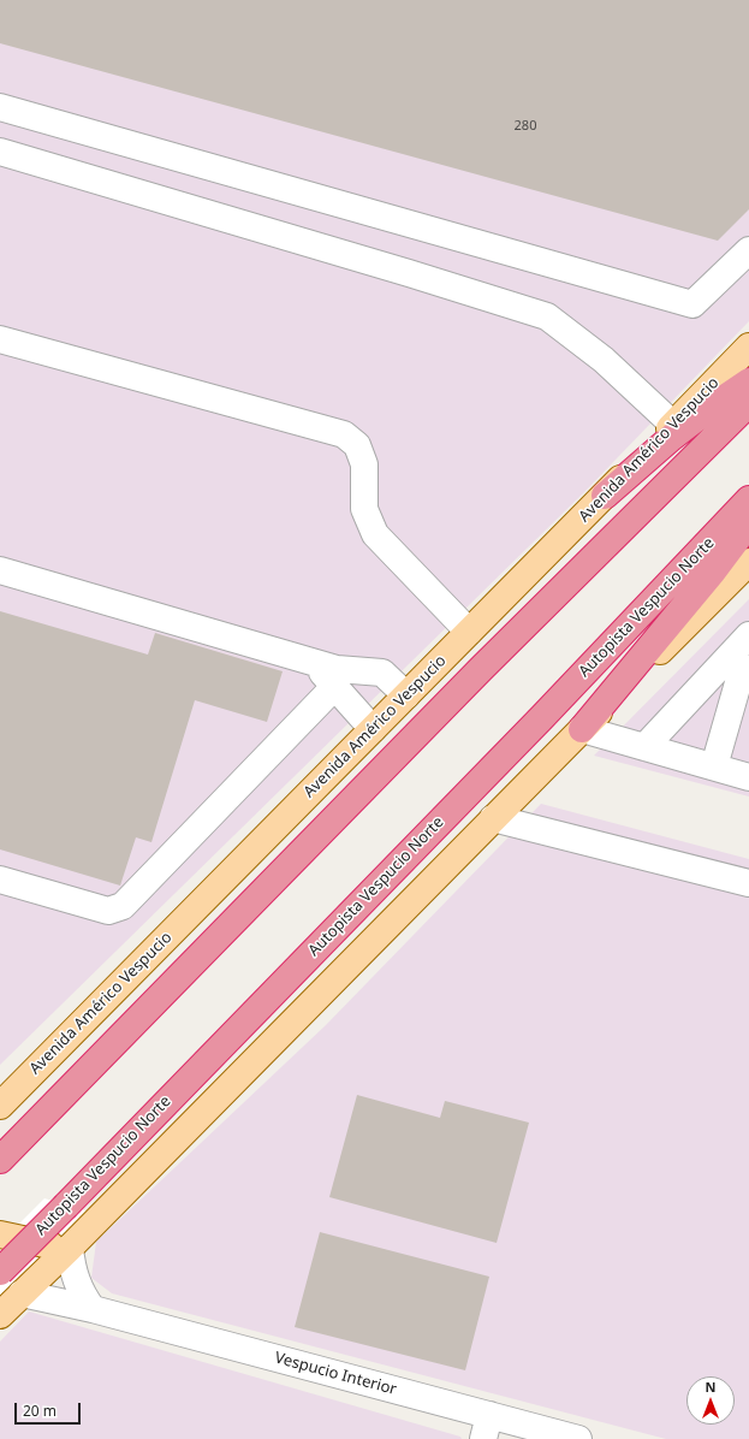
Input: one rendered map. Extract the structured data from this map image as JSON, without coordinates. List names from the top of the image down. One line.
{"streets":{"highway":["Autopista Vespucio Norte"],"main road":["Avenida Américo Vespucio"],"street":["Vespucio Interior"]},"house_numbers":["280"],"scale_bar":"20 m","north":"top"}
